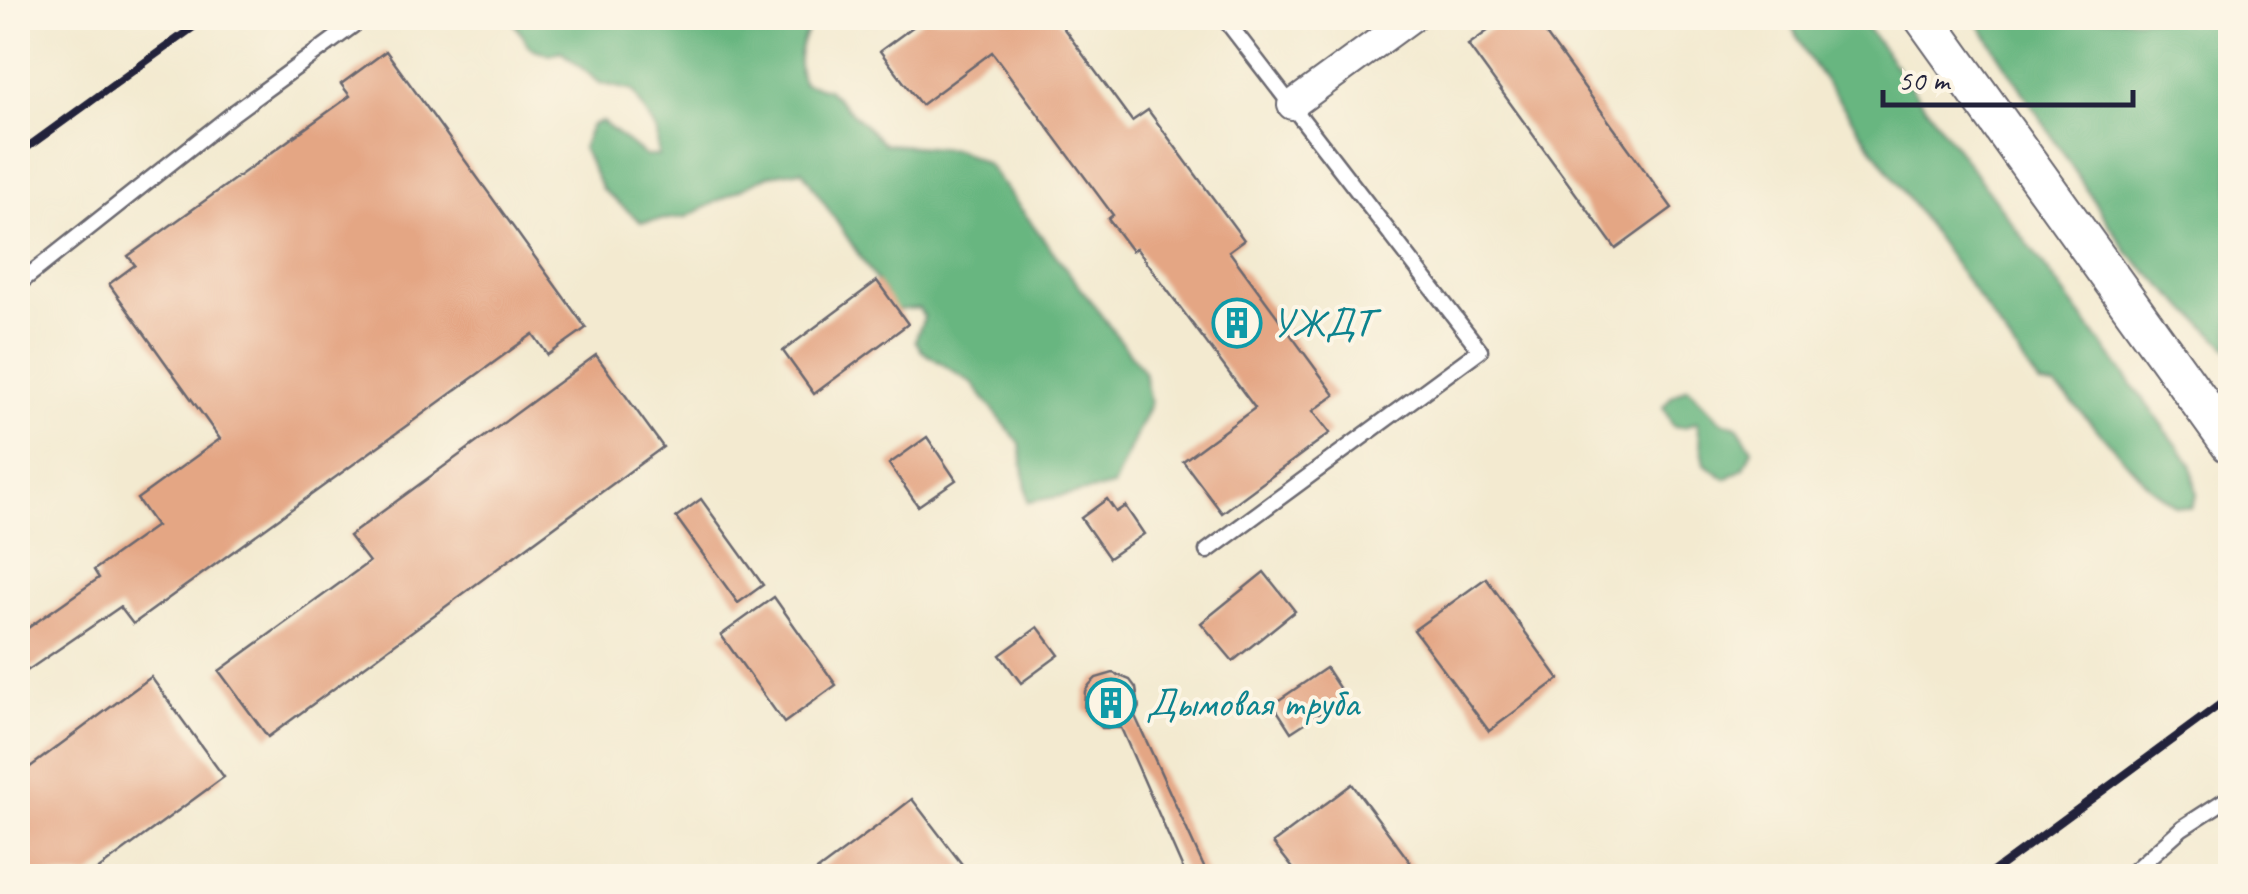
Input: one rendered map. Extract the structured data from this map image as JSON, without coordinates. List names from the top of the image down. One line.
{"places":{"building":["УЖДТ","Дымовая труба"]},"scale_bar":"50 m"}
